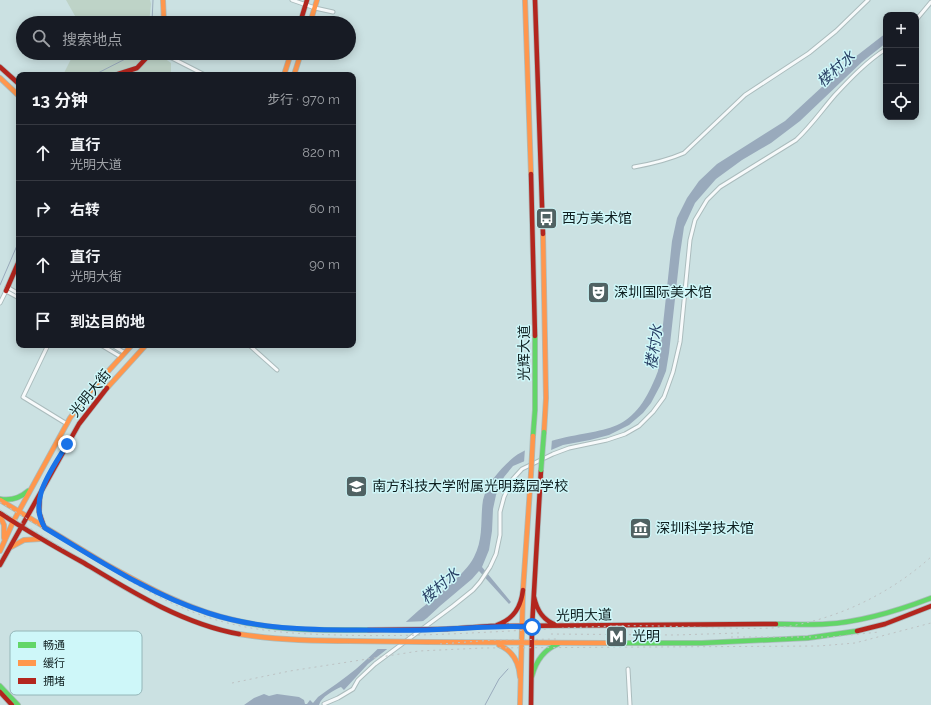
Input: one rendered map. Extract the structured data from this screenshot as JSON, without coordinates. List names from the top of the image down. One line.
{"streets":{"main road":["光辉大道","光明大街","光明大道"]},"crossings":[["光辉大道","光明大道"],["光明大街","光明大道"]],"water":["楼村水"],"places":{"bus stop":["西方美术馆"],"theatre":["深圳国际美术馆"],"school or university":["南方科技大学附属光明荔园学校"],"museum":["深圳科学技术馆"],"metro station":["光明"]},"legend":["畅通","缓行","拥堵"],"page":{"map_buttons":["+","−"],"search":"搜索地点","heading":["13 分钟","步行 · 970 m"],"list":[["直行","光明大道","820 m"],["右转","60 m"],["直行","光明大街","90 m"],"到达目的地"]}}
